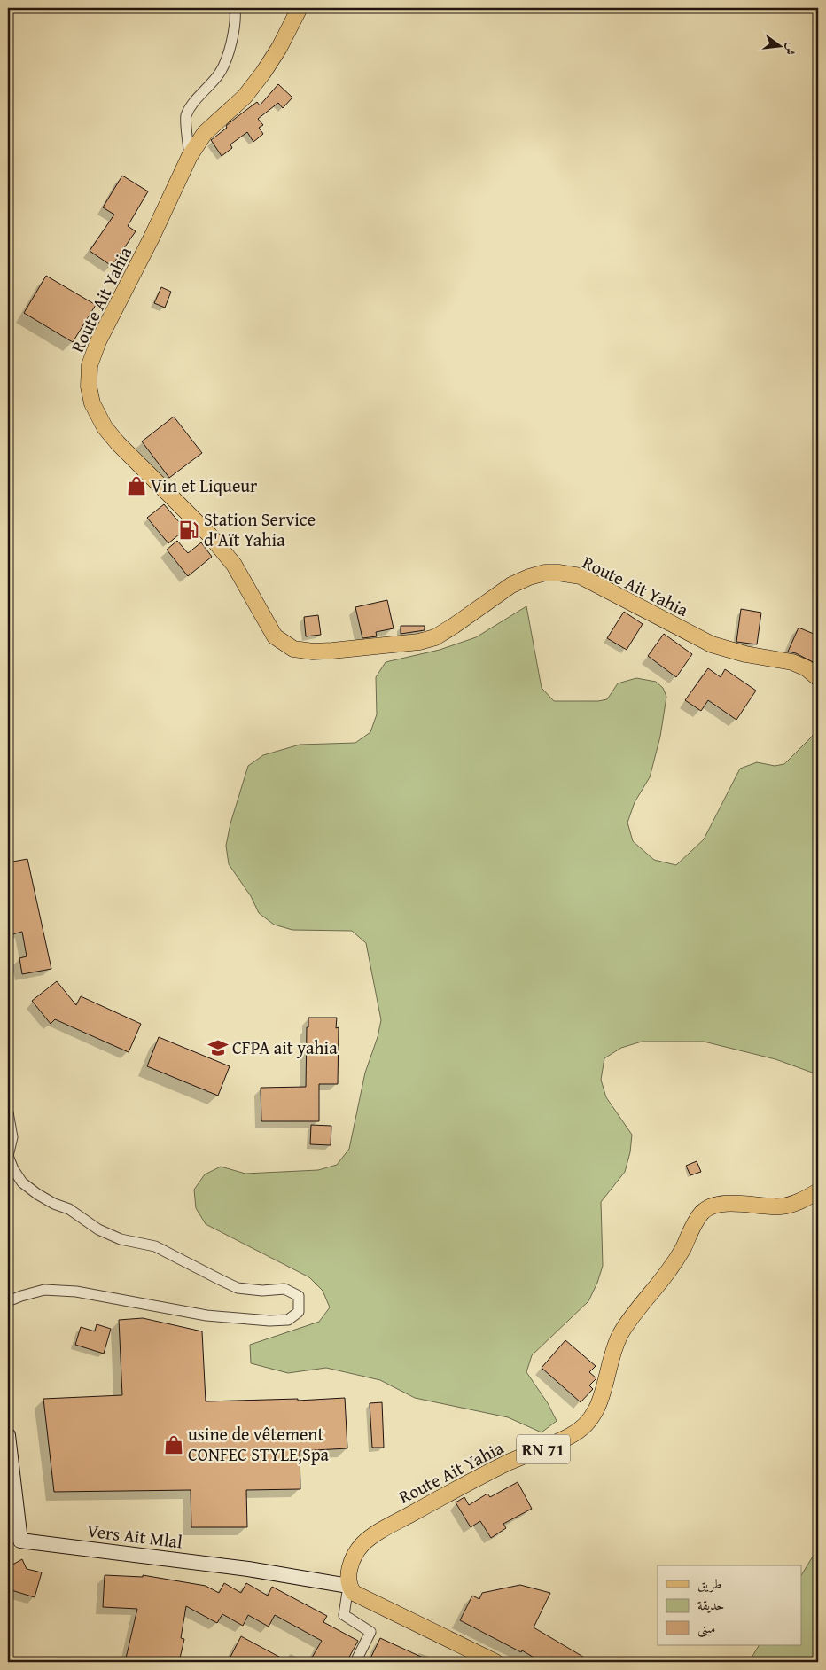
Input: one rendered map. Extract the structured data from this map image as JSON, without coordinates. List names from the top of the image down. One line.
{"streets":{"main road":["Route Ait Yahia","RN 71"],"street":["Vers Ait Mlal"]},"crossings":[["Route Ait Yahia","Vers Ait Mlal"]],"places":{"shop":["Vin et Liqueur","usine de vêtement CONFEC STYLE,Spa"],"fuel station":["Station Service d'Aït Yahia"],"school or university":["CFPA ait yahia"]},"legend":["طريق","حديقة","مبنى"],"north":"right"}
